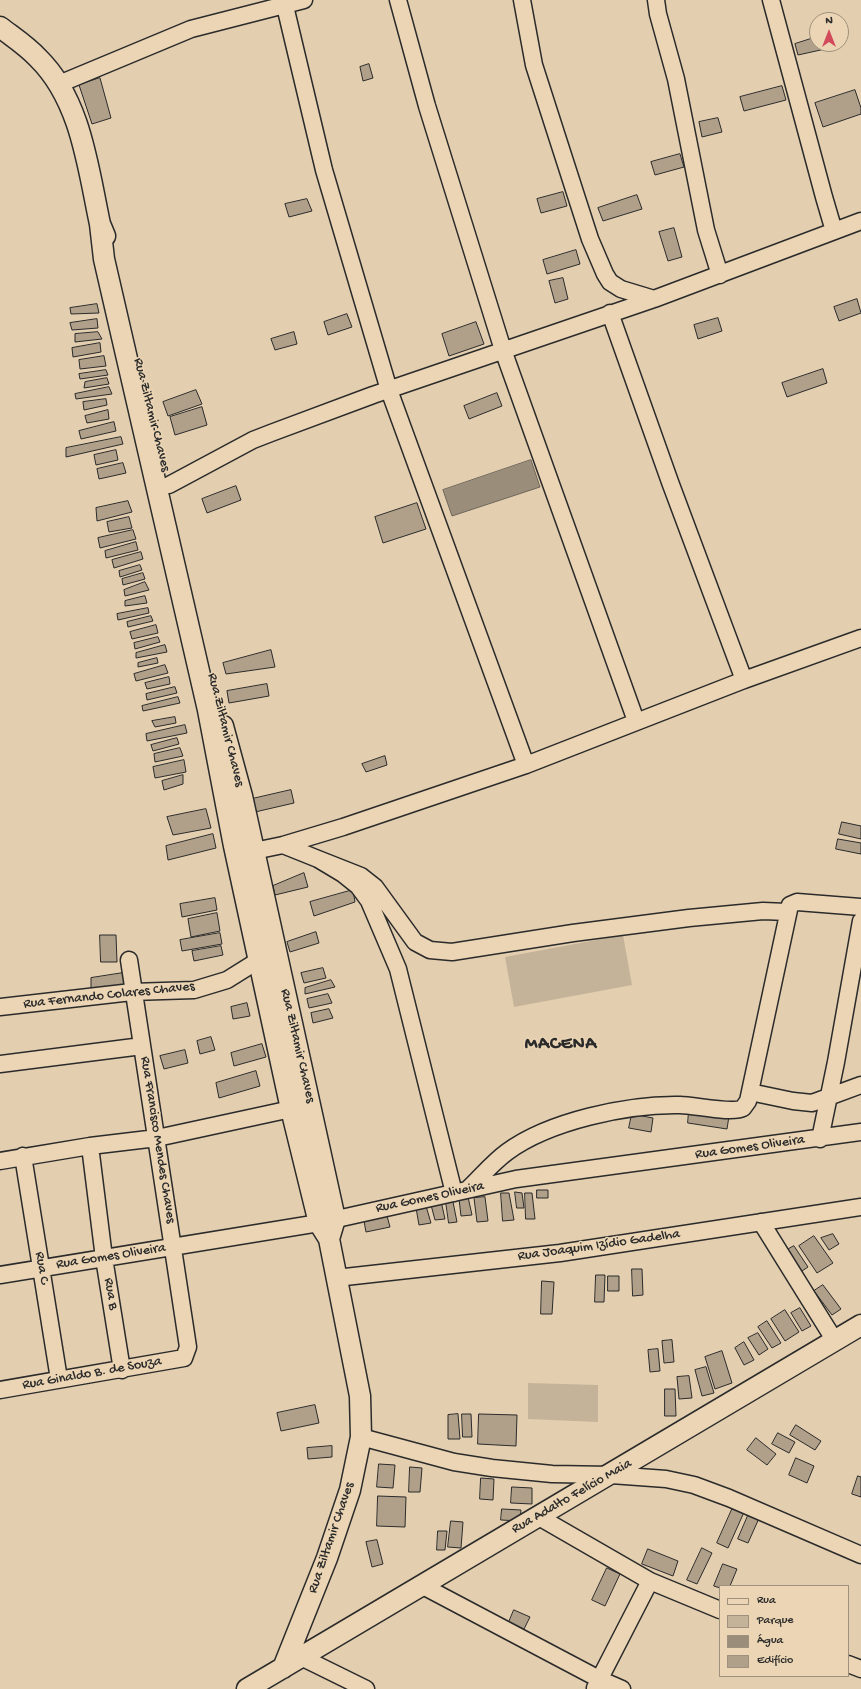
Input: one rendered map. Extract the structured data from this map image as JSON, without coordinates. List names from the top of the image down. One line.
{"streets":{"street":["Rua Ziltamir Chaves","Rua Fernando Colares Chaves","Rua Francisco Mendes Chaves","Rua Gomes Oliveira","Rua Joaquim Izídio Gadelha","Rua C","Rua B","Rua Ginaldo B. de Souza","Rua Adalto Felício Maia"]},"crossings":[["Rua Ziltamir Chaves","Rua Fernando Colares Chaves"],["Rua Ziltamir Chaves","Rua Gomes Oliveira"],["Rua Ziltamir Chaves","Rua Joaquim Izídio Gadelha"],["Rua Ziltamir Chaves","Rua Adalto Felício Maia"],["Rua Fernando Colares Chaves","Rua Francisco Mendes Chaves"],["Rua Francisco Mendes Chaves","Rua Gomes Oliveira"],["Rua Francisco Mendes Chaves","Rua Ginaldo B. de Souza"],["Rua Gomes Oliveira","Rua C"],["Rua Gomes Oliveira","Rua B"],["Rua C","Rua Ginaldo B. de Souza"],["Rua B","Rua Ginaldo B. de Souza"]],"districts":["MACENA"],"legend":["Rua","Parque","Água","Edifício"],"north":"top"}
